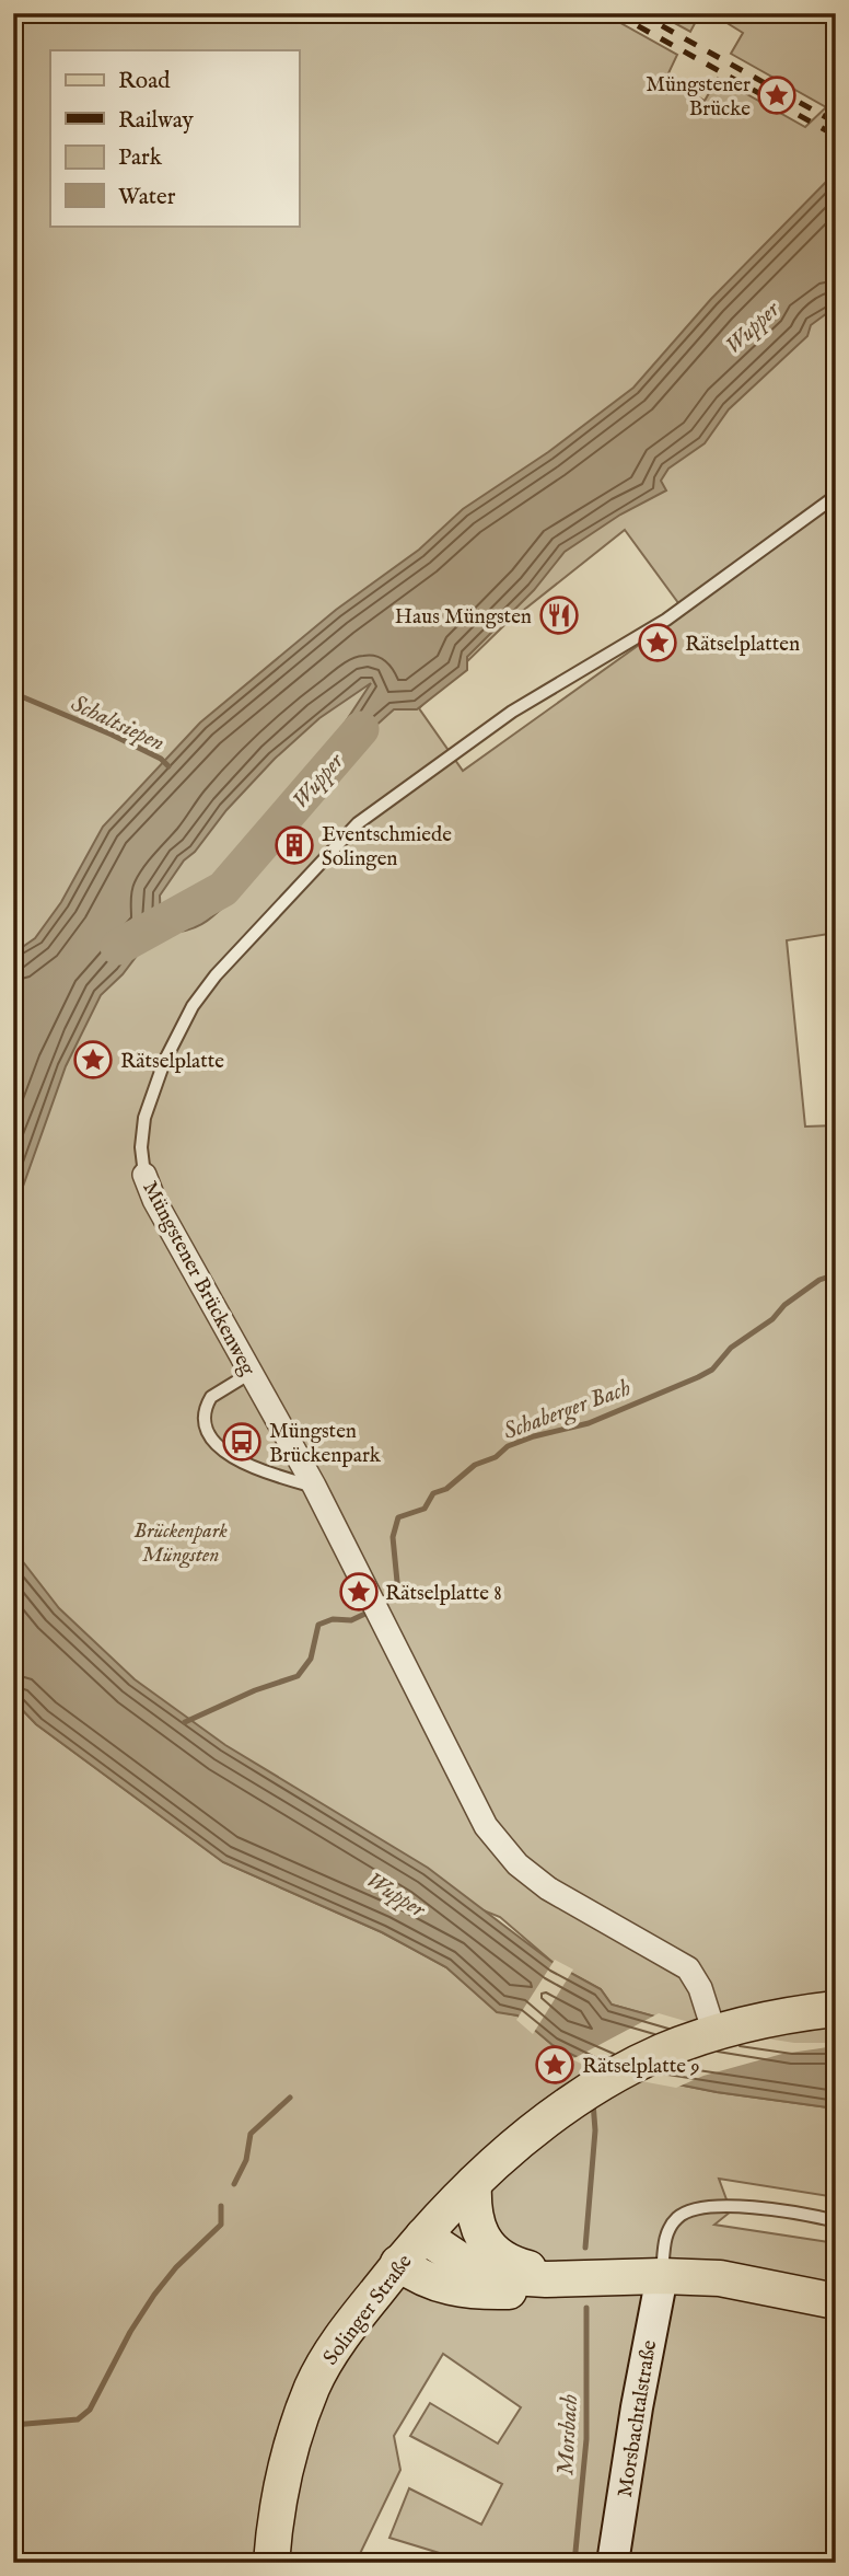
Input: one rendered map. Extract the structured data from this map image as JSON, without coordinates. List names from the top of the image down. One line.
{"streets":{"main road":["Solinger Straße","Morsbachtalstraße"],"street":["Müngstener Brückenweg"]},"crossings":[["Müngstener Brückenweg","Solinger Straße"]],"water":["Wupper","Schaltsiepen","Schaberger Bach","Morsbach"],"parks":["Brückenpark Müngsten"],"places":{"place":["Müngstener Brücke","Rätselplatten","Rätselplatte","Rätselplatte 8","Rätselplatte 9"],"restaurant":["Haus Müngsten"],"building":["Eventschmiede Solingen"],"bus stop":["Müngsten Brückenpark"]},"legend":["Road","Railway","Park","Water"]}
